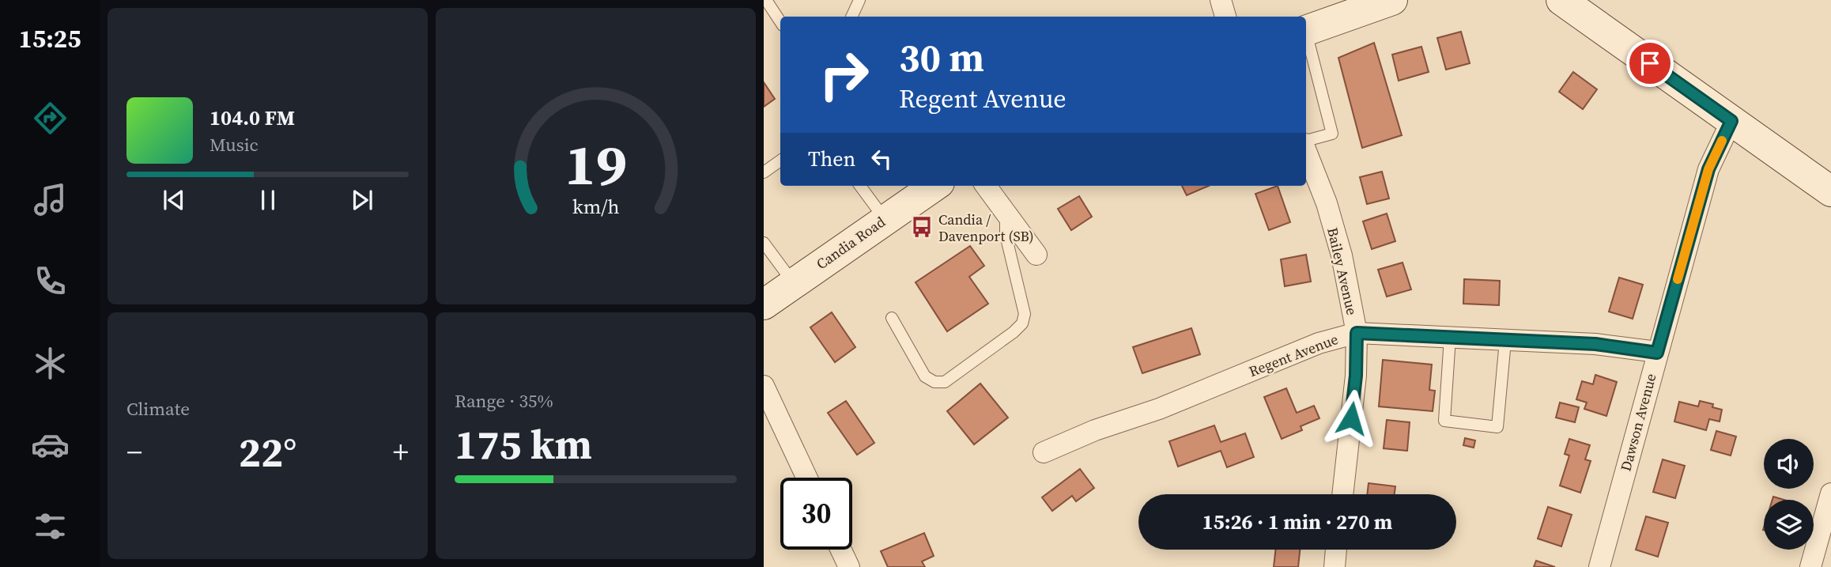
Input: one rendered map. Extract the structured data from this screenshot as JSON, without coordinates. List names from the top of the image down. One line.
{"streets":{"street":["Candia Road","Bailey Avenue","Regent Avenue","Dawson Avenue"]},"crossings":[["Bailey Avenue","Regent Avenue"],["Regent Avenue","Dawson Avenue"]],"places":{"bus stop":["Candia / Davenport (SB)"]},"page":{"tabs":"15:25","turn":["30 m","Regent Avenue"],"song":["104.0 FM","Music"],"then":"Then","tile":["Climate",["Range · 35%","175 km"]],"heat":["−","22°","+"],"limit":"30","trip":"15:26 · 1 min · 270 m","gauge":["19","km/h"]}}
